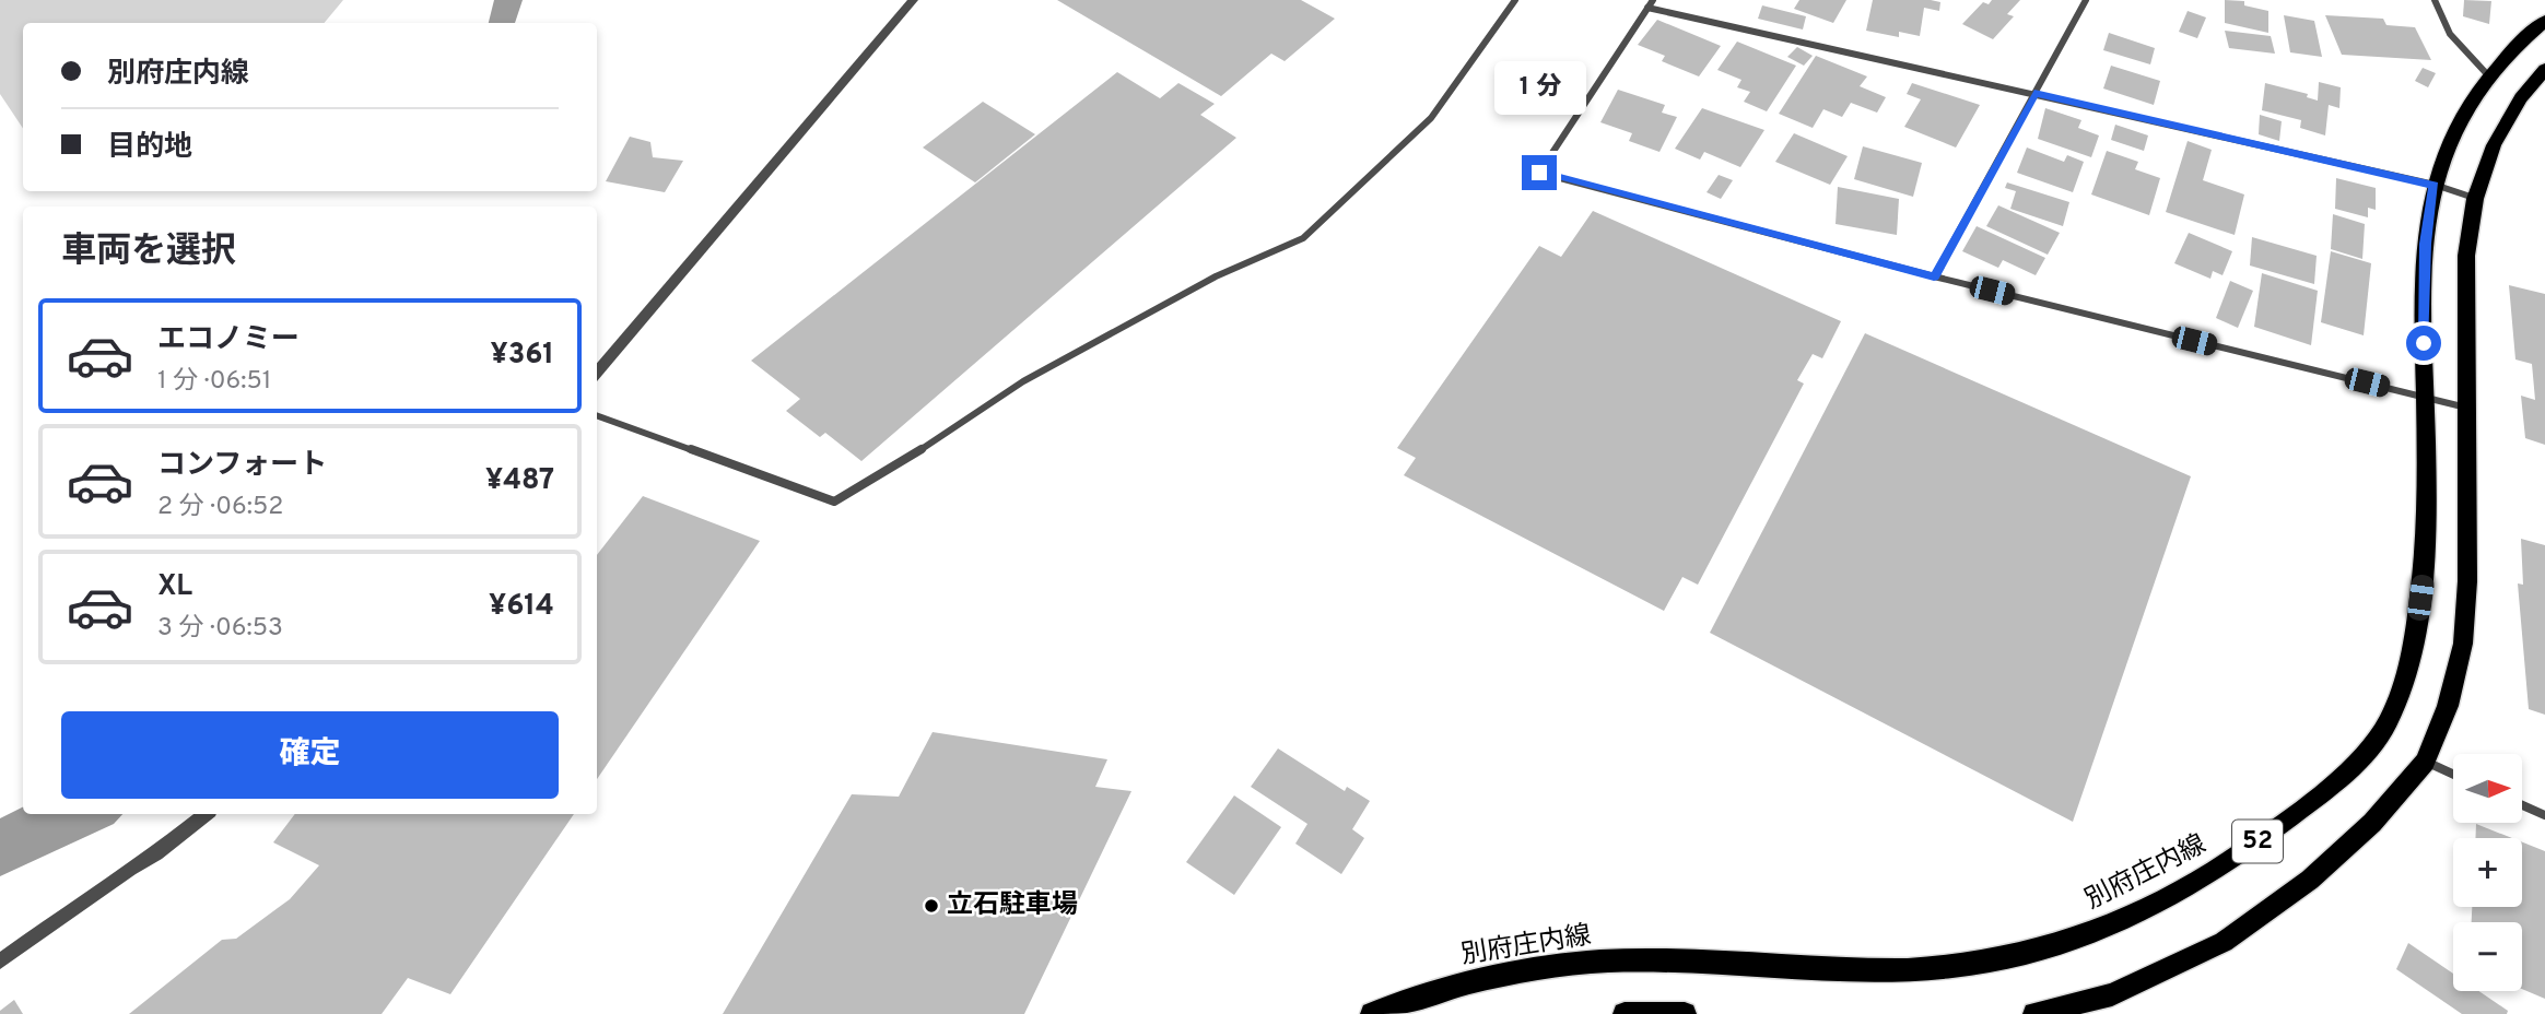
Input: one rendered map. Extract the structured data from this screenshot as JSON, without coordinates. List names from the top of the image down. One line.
{"streets":{"main road":["52","別府庄内線"]},"places":["立石駐車場"],"north":"right","page":{"banner":["別府庄内線","目的地"],"bubble":"1 分","heading":"車両を選択","list":[{"name":"エコノミー","note":"1 分 · 06:51","value":"¥361"},{"name":"コンフォート","note":"2 分 · 06:52","value":"¥487"},{"name":"XL","note":"3 分 · 06:53","value":"¥614"}],"buttons":"確定","map_buttons":["+","−"]}}
